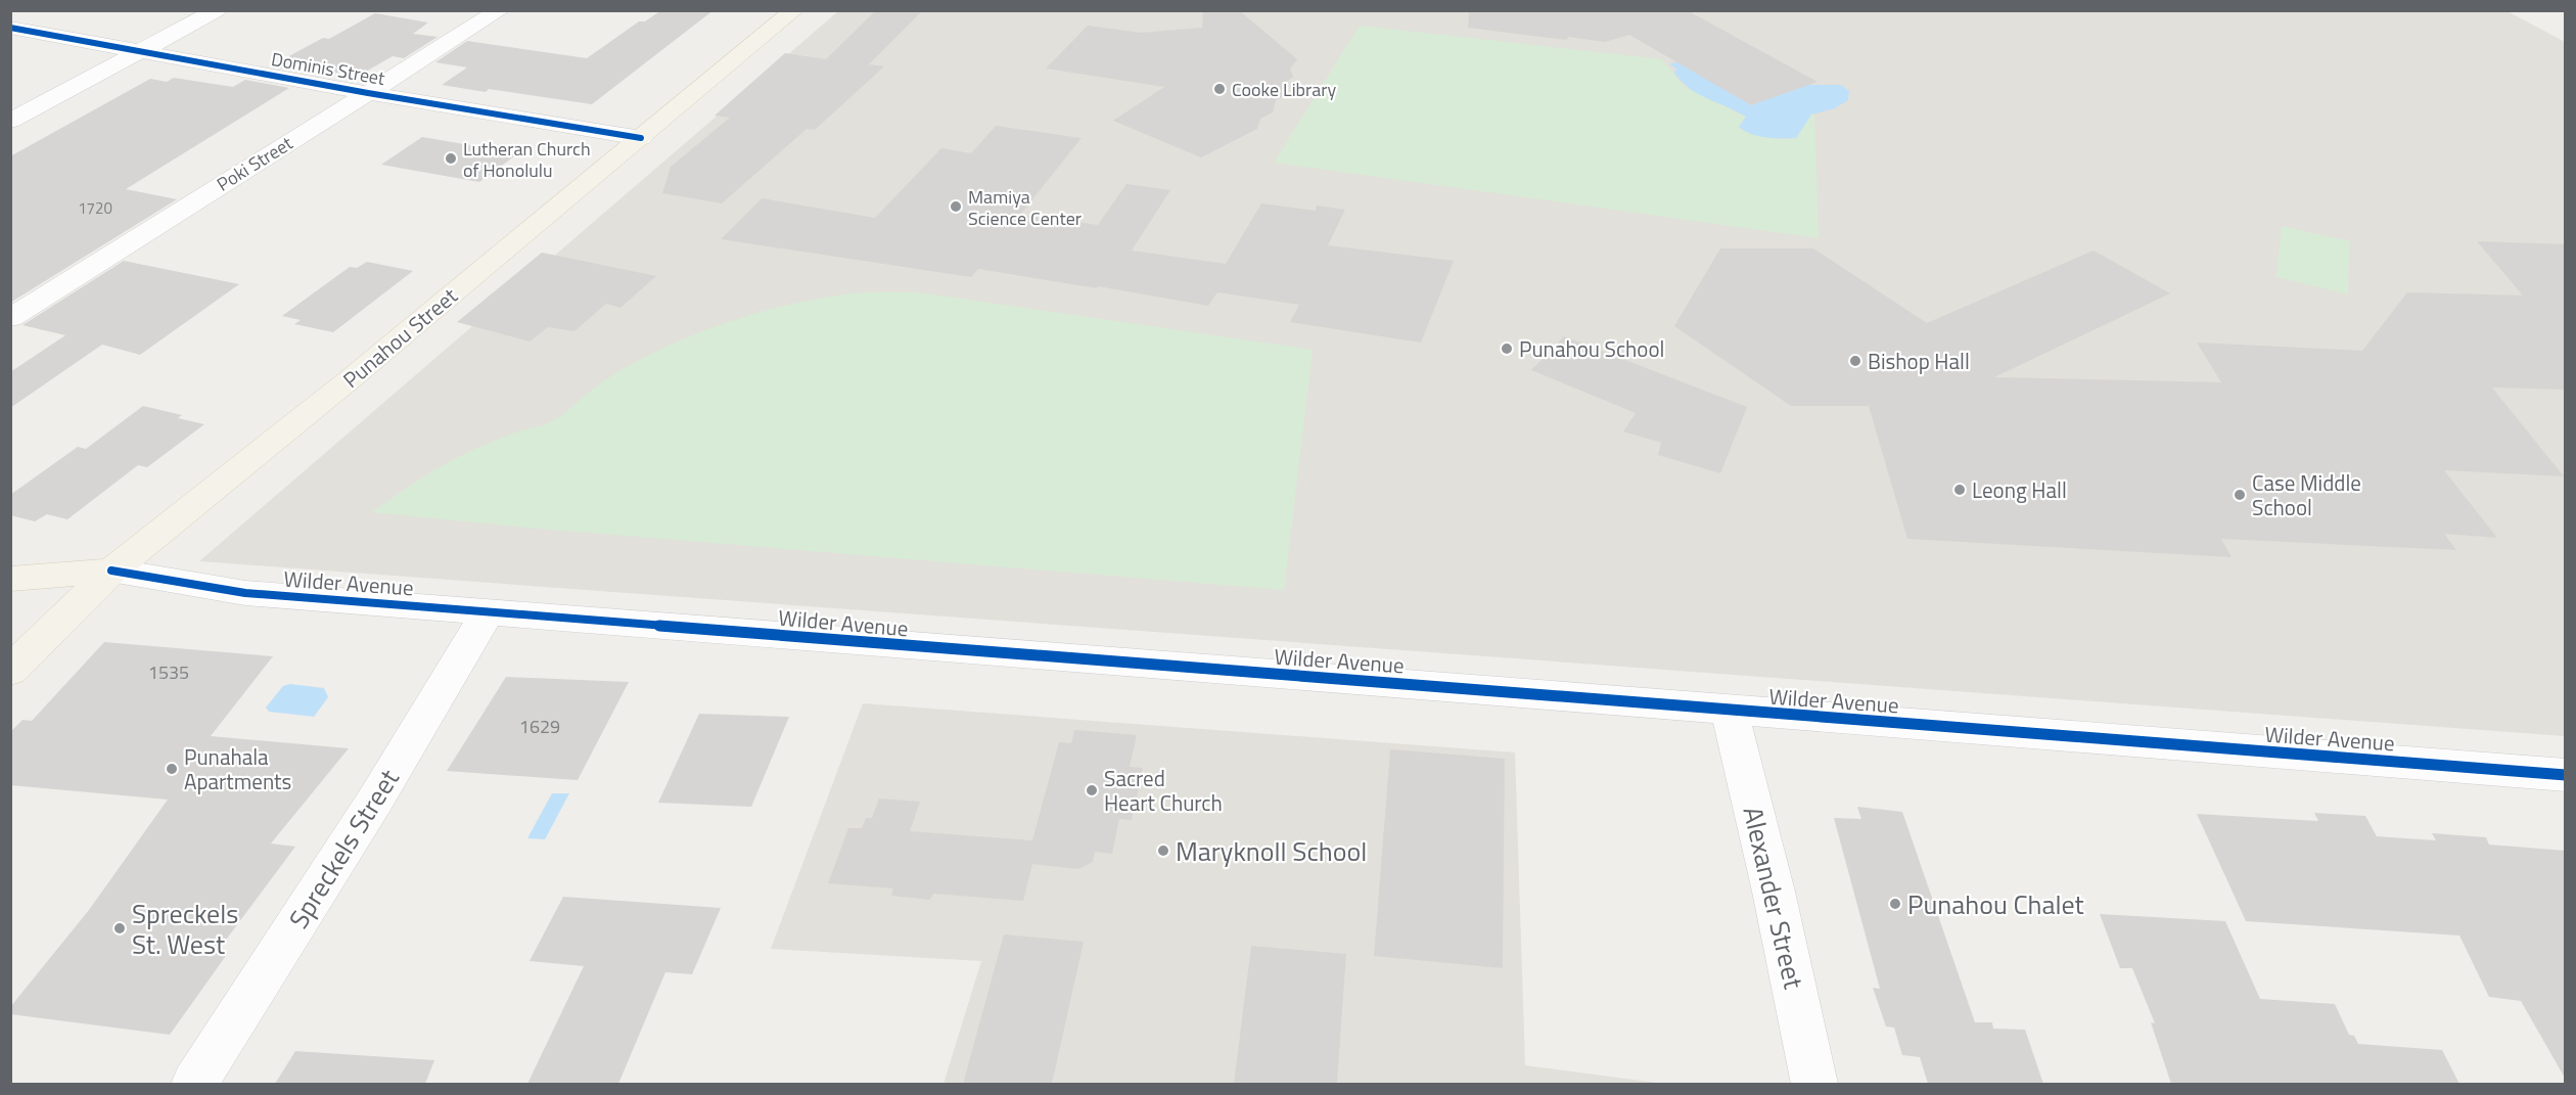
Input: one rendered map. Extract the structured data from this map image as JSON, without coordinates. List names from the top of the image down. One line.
{"streets":{"main road":["Punahou Street","Wilder Avenue"],"street":["Dominis Street","Poki Street","Spreckels Street","Alexander Street"]},"crossings":[["Dominis Street","Poki Street"],["Dominis Street","Punahou Street"],["Punahou Street","Wilder Avenue"],["Wilder Avenue","Spreckels Street"],["Wilder Avenue","Alexander Street"]],"places":["Cooke Library","Lutheran Church of Honolulu","Mamiya Science Center","Punahou School","Bishop Hall","Leong Hall","Case Middle School","Punahala Apartments","Sacred Heart Church","Maryknoll School","Punahou Chalet","Spreckels St. West"],"house_numbers":["1720","1535","1629"]}
